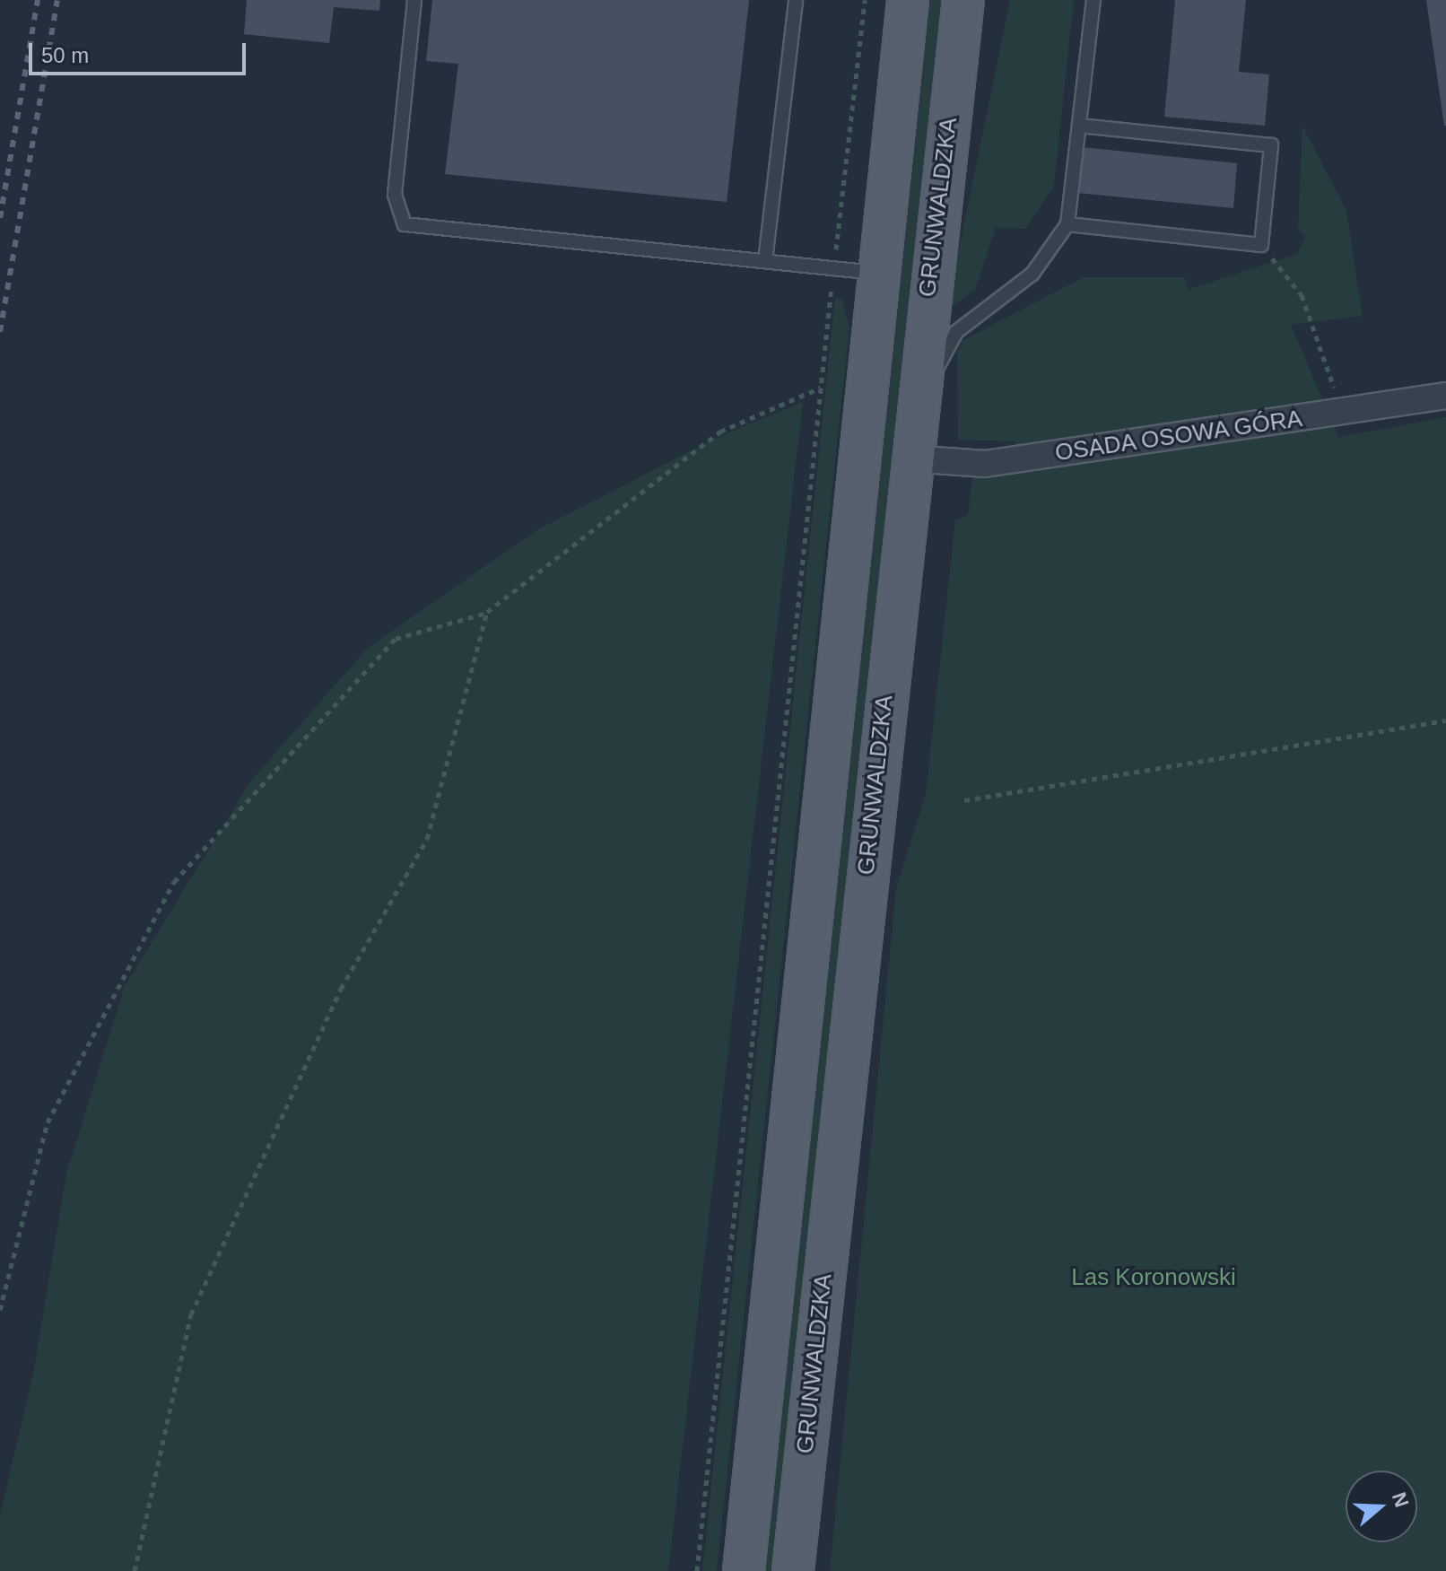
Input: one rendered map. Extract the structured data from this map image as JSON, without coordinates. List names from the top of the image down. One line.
{"streets":{"main road":["GRUNWALDZKA"],"street":["OSADA OSOWA GÓRA"]},"crossings":[["GRUNWALDZKA","OSADA OSOWA GÓRA"]],"parks":["Las Koronowski"],"scale_bar":"50 m","north":"right"}
